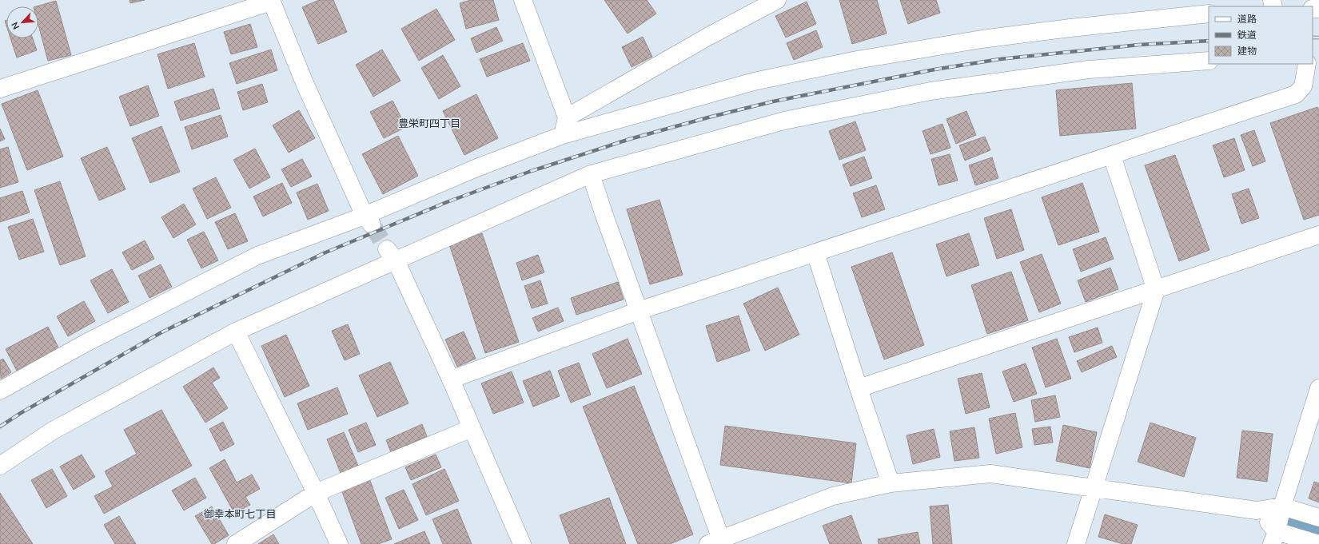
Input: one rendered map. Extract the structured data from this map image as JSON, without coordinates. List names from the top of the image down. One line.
{"districts":["豊栄町四丁目","御幸本町七丁目"],"legend":["道路","鉄道","建物"],"north":"bottom left"}
